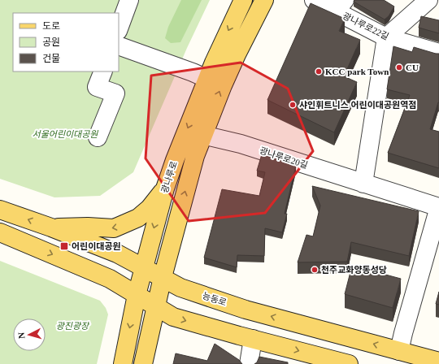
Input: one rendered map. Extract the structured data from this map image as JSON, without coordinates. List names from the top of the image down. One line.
{"streets":{"main road":["광나루로","능동로"],"street":["광나루로22길","광나루로20길"]},"crossings":[["광나루로","능동로"]],"parks":["서울어린이대공원","광진광장"],"places":{"other":["CU","KCC park Town","샤인휘트니스 어린이대공원역점","천주교화양동성당"],"transit":["어린이대공원"]},"legend":["도로","공원","건물"],"north":"left"}
